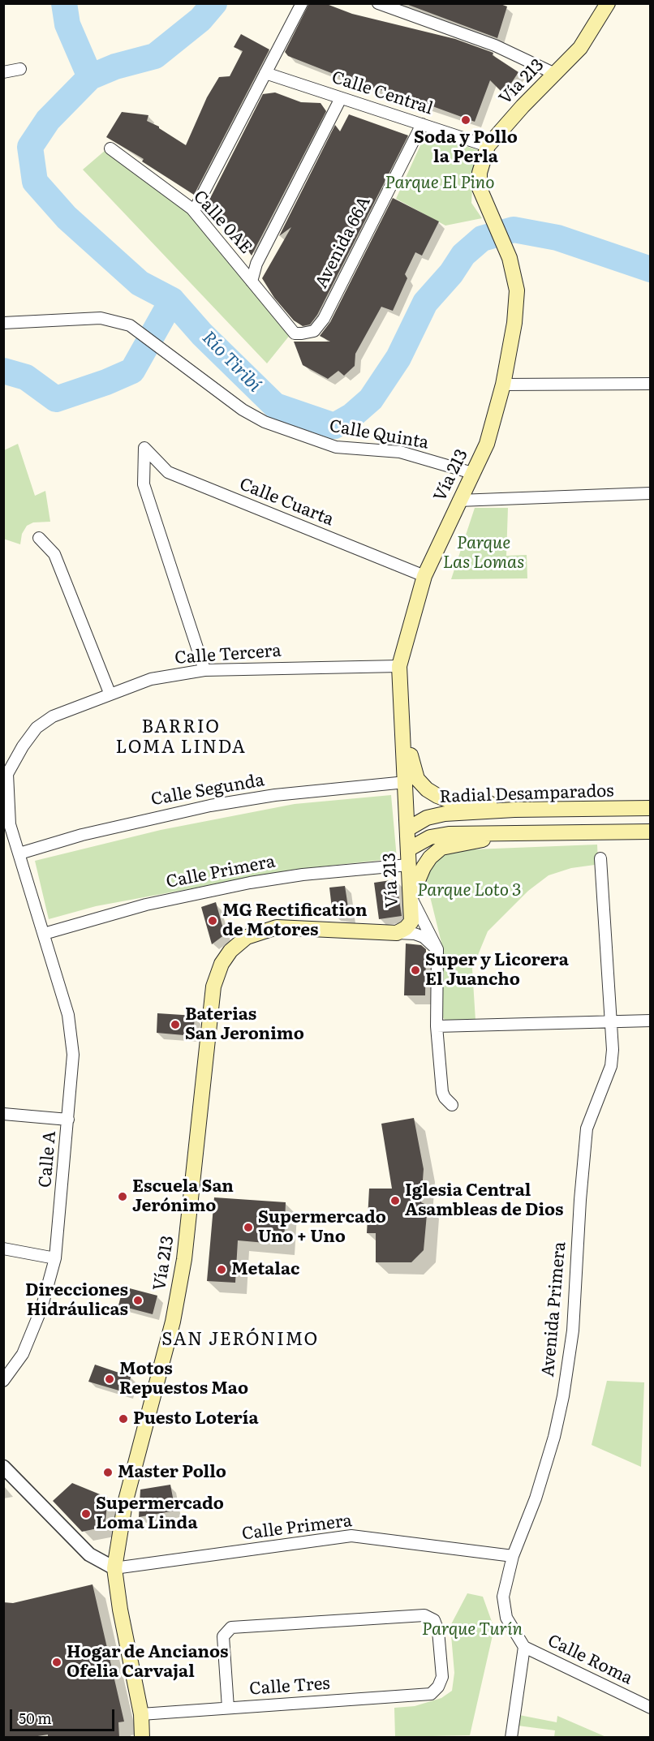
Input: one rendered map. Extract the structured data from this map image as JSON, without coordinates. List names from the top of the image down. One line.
{"streets":{"main road":["Vía 213","Radial Desamparados"],"street":["Calle Central","Calle 0AE","Avenida 66A","Calle Quinta","Calle Cuarta","Calle Tercera","Calle Segunda","Calle Primera","Calle A","Avenida Primera","Calle Roma","Calle Tres"]},"crossings":[["Vía 213","Calle Central"],["Vía 213","Calle Quinta"],["Vía 213","Calle Cuarta"],["Vía 213","Calle Tercera"],["Vía 213","Calle Segunda"],["Vía 213","Radial Desamparados"],["Vía 213","Calle Primera"],["Vía 213","Calle Tres"],["Calle Central","Avenida 66A"],["Calle 0AE","Avenida 66A"],["Calle Cuarta","Calle Tercera"],["Calle Tercera","Calle A"],["Calle Segunda","Calle A"],["Calle Primera","Calle A"],["Calle Primera","Avenida Primera"],["Calle Primera","Calle Roma"],["Avenida Primera","Calle Roma"]],"districts":["BARRIO LOMA LINDA","SAN JERÓNIMO"],"water":["Río Tiribí"],"parks":["Parque El Pino","Parque Las Lomas","Parque Loto 3","Parque Turín"],"places":["Soda y Pollo la Perla","MG Rectification de Motores","Super y Licorera El Juancho","Baterias San Jeronimo","Escuela San Jerónimo","Iglesia Central Asambleas de Dios","Supermercado Uno + Uno","Metalac","Direcciones Hidráulicas","Motos Repuestos Mao","Puesto Lotería","Master Pollo","Supermercado Loma Linda","Hogar de Ancianos Ofelia Carvajal"],"scale_bar":"50 m"}
